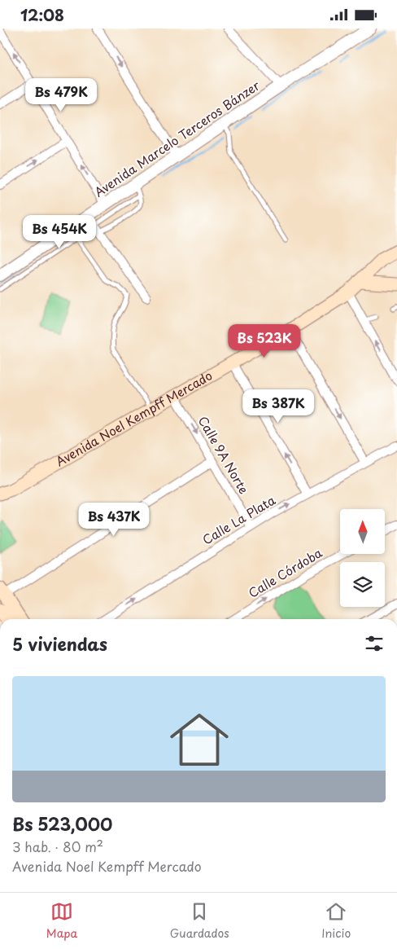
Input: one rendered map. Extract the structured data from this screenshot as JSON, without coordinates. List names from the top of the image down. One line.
{"streets":{"main road":["Avenida Noel Kempff Mercado"],"street":["Avenida Marcelo Terceros Bánzer","Calle 9A Norte","Calle La Plata","Calle Córdoba"]},"crossings":[["Avenida Noel Kempff Mercado","Calle 9A Norte"],["Calle 9A Norte","Calle La Plata"]],"one_way":["Calle La Plata","Calle Córdoba"],"north":"top","page":{"status":"12:08","price":["Bs 479K","Bs 454K","Bs 523K","Bs 387K","Bs 437K"],"heading":"5 viviendas","list":[{"name":"Bs 523,000","note":"3 hab. · 80 m² · Avenida Noel Kempff Mercado"}],"tabs":["Mapa","Guardados","Inicio"]}}
